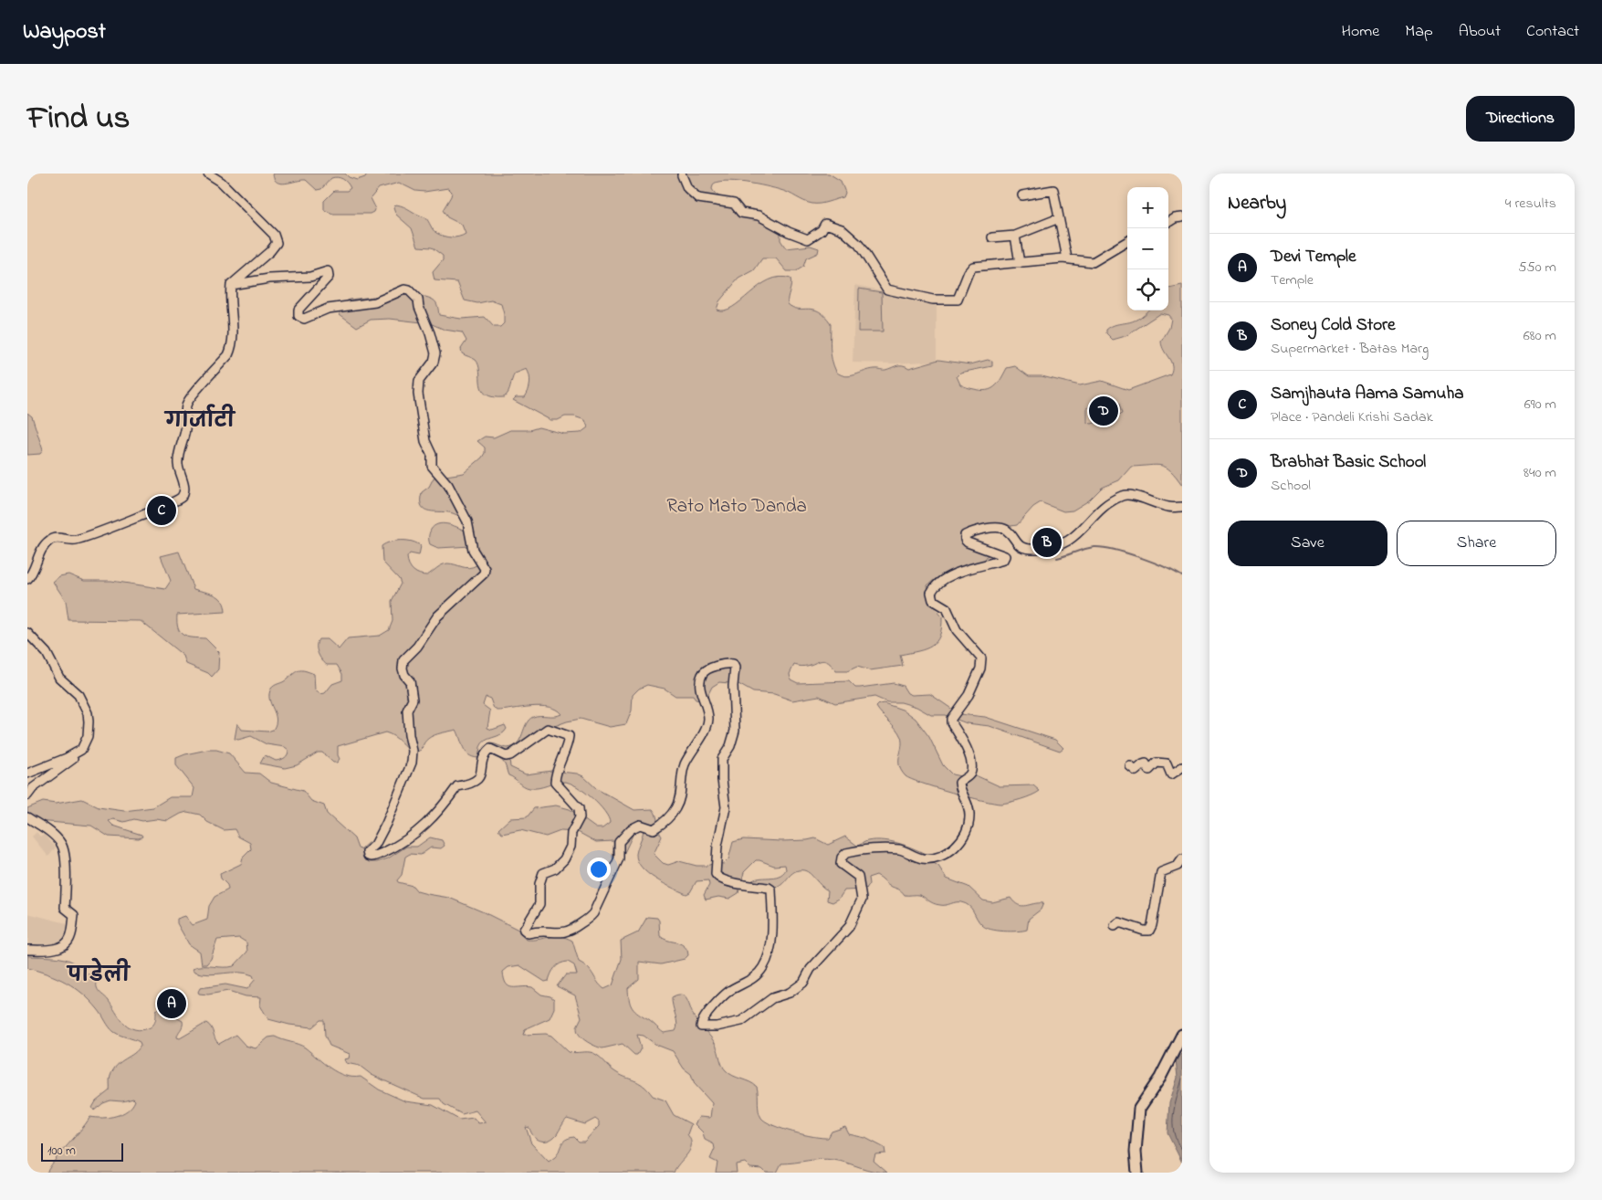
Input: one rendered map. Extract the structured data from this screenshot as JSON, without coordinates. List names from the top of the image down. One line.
{"districts":["गार्जाटी","पाडेली"],"parks":["Rato Mato Danda"],"scale_bar":"100 m","page":{"header":"Waypost","nav":["Home","Map","About","Contact"],"title":"Find us","buttons":["Directions",["Save","Share"]],"heading":["Nearby","4 results"],"map_buttons":["+","−"],"list":[{"mark":"A","name":"Devi Temple","note":"Temple","value":"550 m"},{"mark":"B","name":"Soney Cold Store","note":"Supermarket · Batas Marg","value":"680 m"},{"mark":"C","name":"Samjhauta Aama Samuha","note":"Place · Pandeli Krishi Sadak","value":"690 m"},{"mark":"D","name":"Brabhat Basic School","note":"School","value":"840 m"}],"pins":["D","C","B","A"],"scale":"100 m"}}
